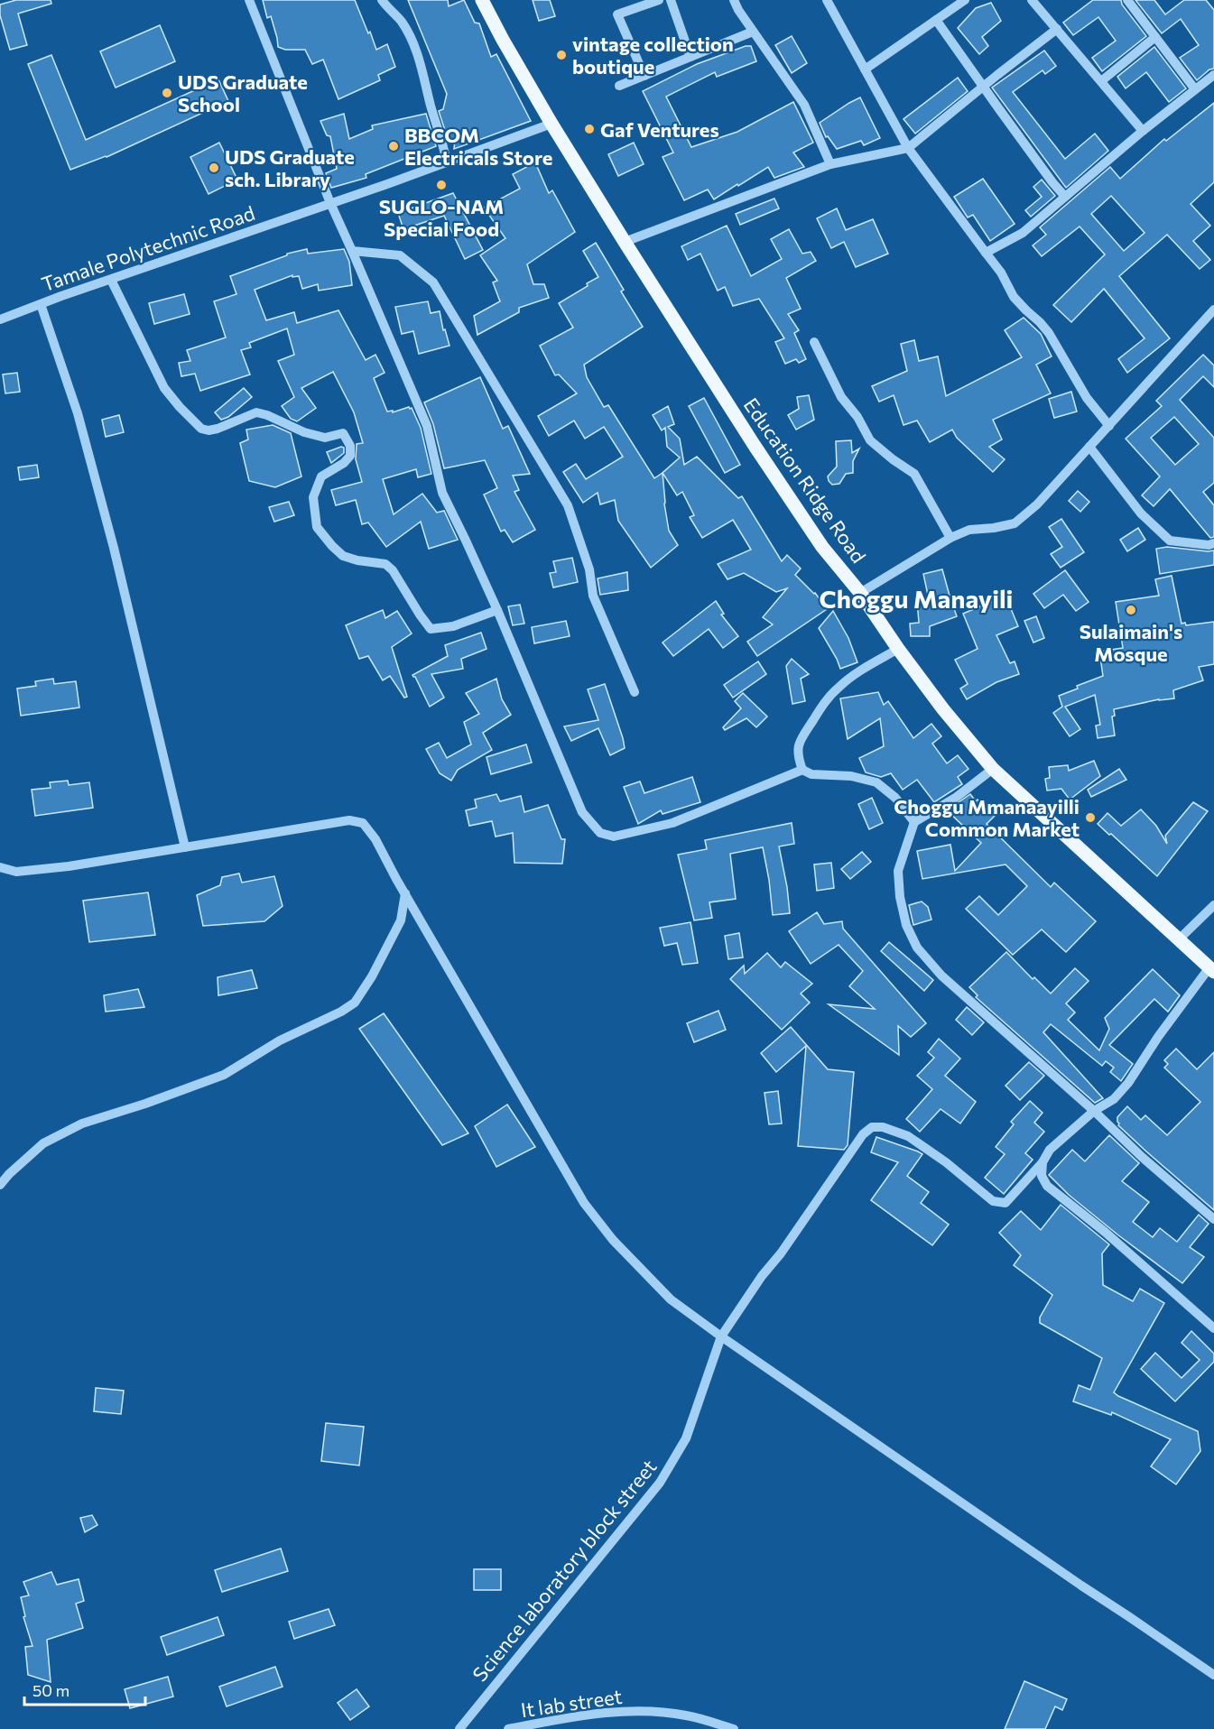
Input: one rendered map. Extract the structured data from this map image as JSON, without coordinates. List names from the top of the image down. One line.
{"streets":{"main road":["Education Ridge Road"],"street":["Tamale Polytechnic Road","Science laboratory block street","It lab street"]},"crossings":[["Tamale Polytechnic Road","Education Ridge Road"]],"districts":["Choggu Manayili"],"places":["vintage collection boutique","UDS Graduate School","Gaf Ventures","BBCOM Electricals Store","UDS Graduate sch. Library","SUGLO-NAM Special Food","Sulaimain's Mosque","Choggu Mmanaayilli Common Market"],"scale_bar":"50 m"}
